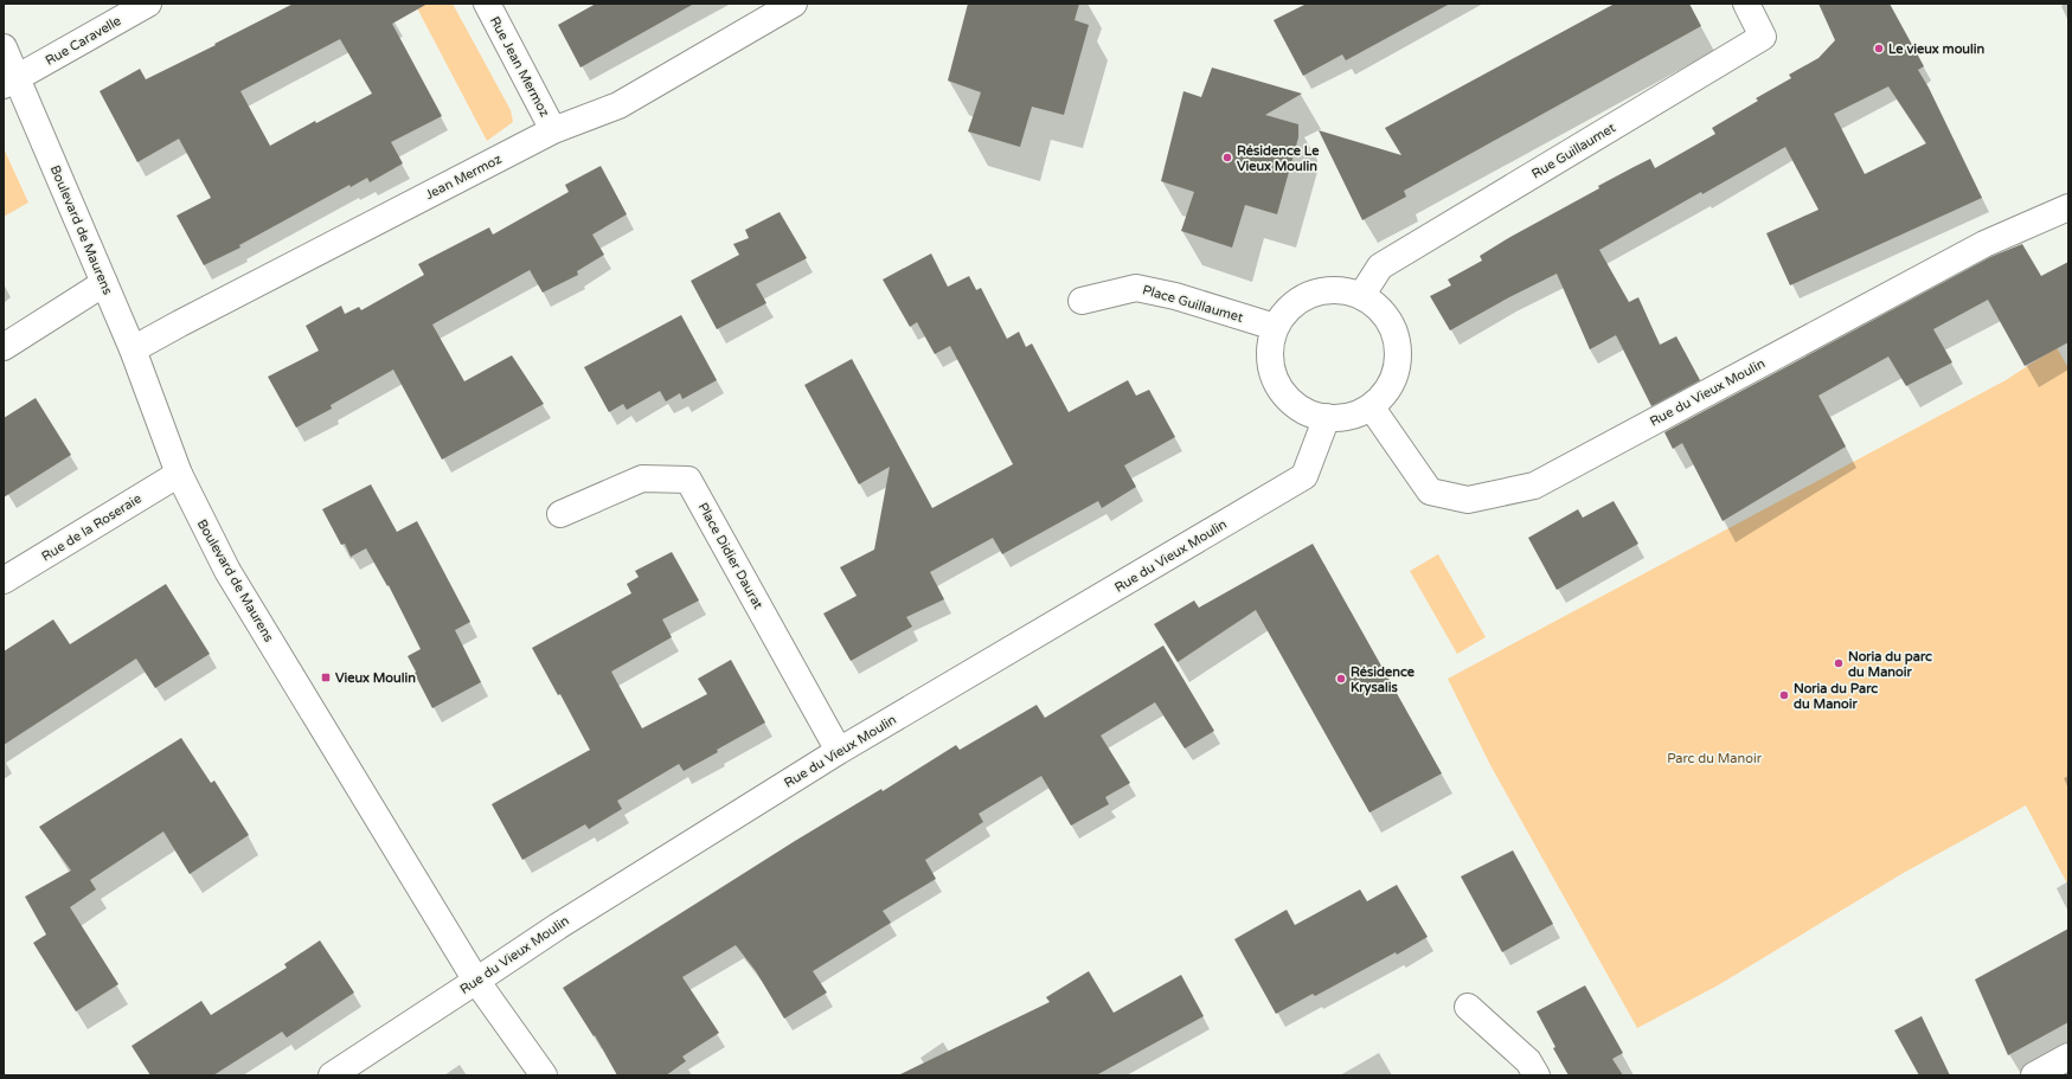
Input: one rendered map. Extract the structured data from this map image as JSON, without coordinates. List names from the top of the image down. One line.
{"streets":{"street":["Rue Caravelle","Rue Jean Mermoz","Rue Guillaumet","Jean Mermoz","Boulevard de Maurens","Place Guillaumet","Rue du Vieux Moulin","Rue de la Roseraie","Place Didier Daurat"]},"crossings":[["Rue Caravelle","Boulevard de Maurens"],["Rue Jean Mermoz","Jean Mermoz"],["Rue Guillaumet","Place Guillaumet"],["Rue Guillaumet","Rue du Vieux Moulin"],["Jean Mermoz","Boulevard de Maurens"],["Boulevard de Maurens","Rue du Vieux Moulin"],["Boulevard de Maurens","Rue de la Roseraie"],["Place Guillaumet","Rue du Vieux Moulin"],["Rue du Vieux Moulin","Place Didier Daurat"]],"parks":["Parc du Manoir"],"places":{"other":["Le vieux moulin","Résidence Le Vieux Moulin","Noria du parc du Manoir","Résidence Krysalis","Noria du Parc du Manoir"],"transit":["Vieux Moulin"]}}
